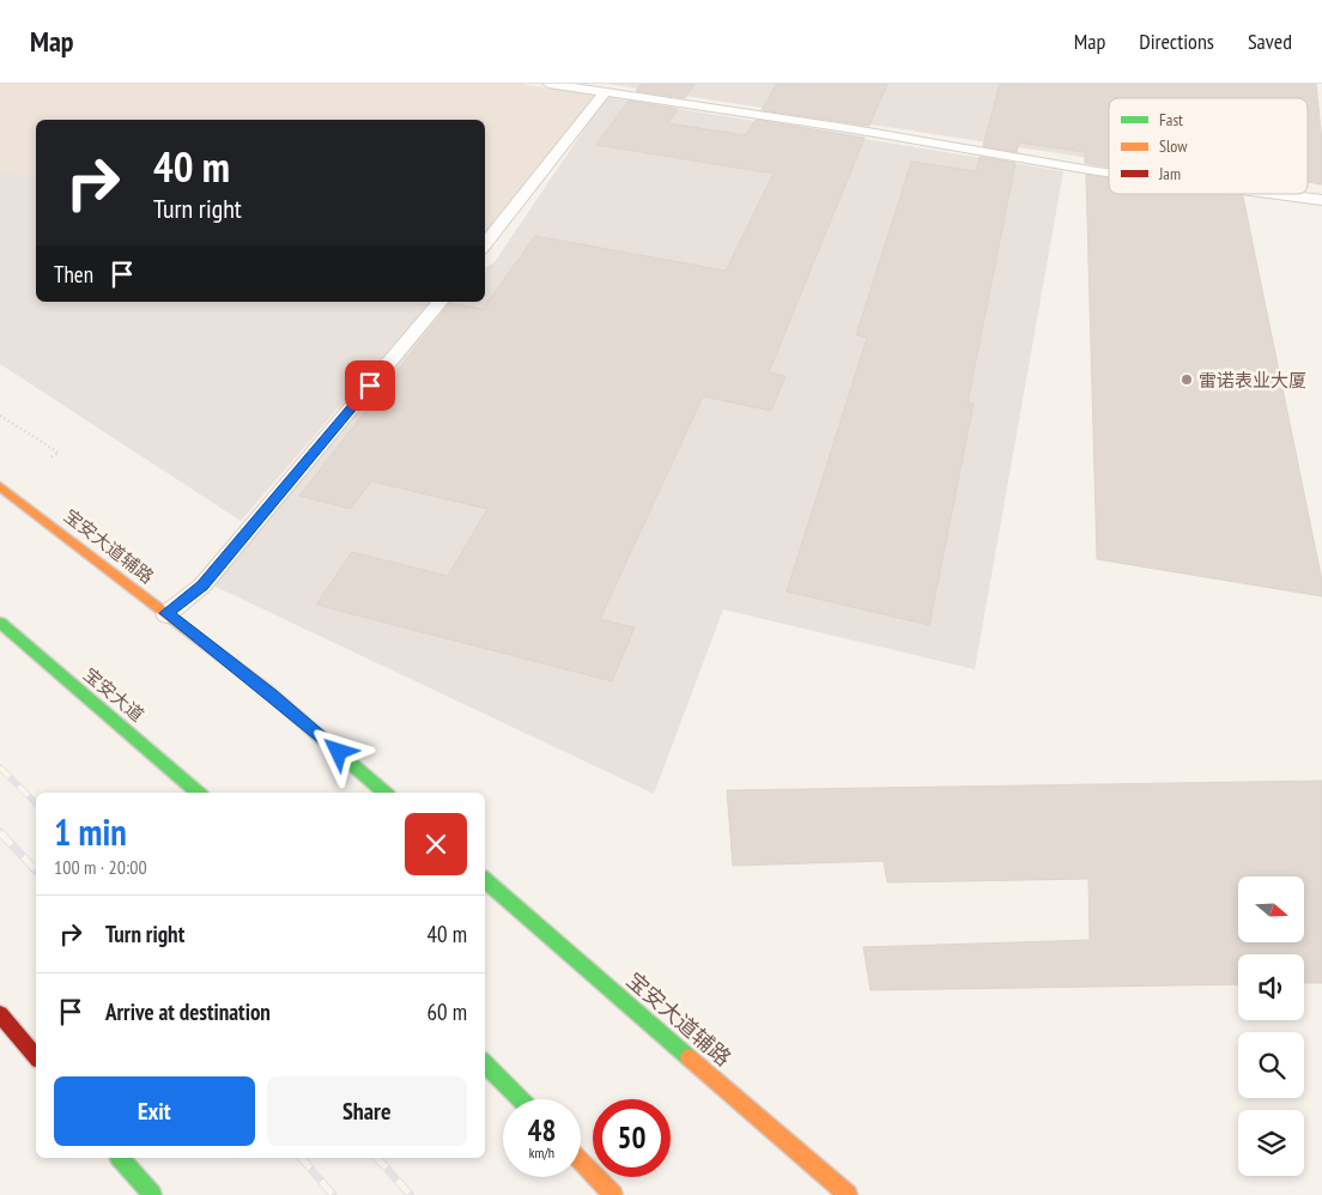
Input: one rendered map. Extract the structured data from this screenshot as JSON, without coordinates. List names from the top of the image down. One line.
{"streets":{"main road":["宝安大道辅路","宝安大道"]},"places":["雷诺表业大厦"],"legend":["Fast","Slow","Jam"],"north":"right","page":{"header":"Map","nav":["Map","Directions","Saved"],"turn":["40 m","Turn right"],"then":"Then","heading":["1 min","100 m · 20:00"],"list":[{"name":"Turn right","value":"40 m"},{"name":"Arrive at destination","value":"60 m"}],"buttons":["Exit","Share"],"speed":"48 km/h","limit":"50"}}
